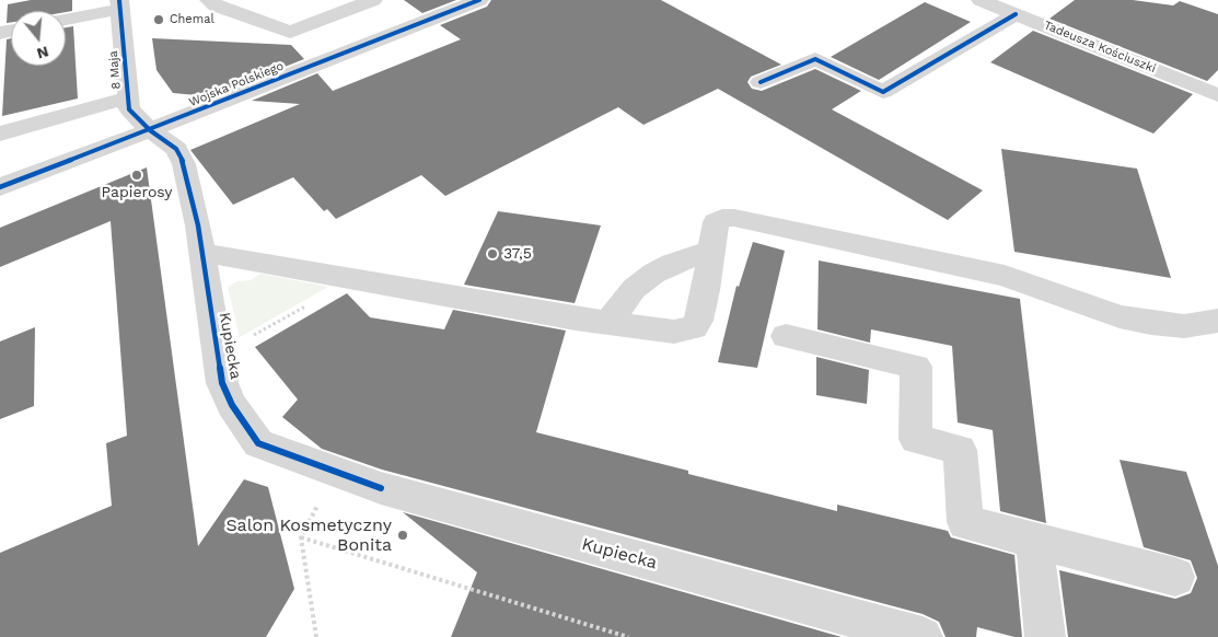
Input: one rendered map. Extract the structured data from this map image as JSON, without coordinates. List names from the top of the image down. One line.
{"streets":{"street":["Tadeusza Kościuszki","8 Maja","Wojska Polskiego","Kupiecka"]},"crossings":[["8 Maja","Wojska Polskiego"],["8 Maja","Kupiecka"],["Wojska Polskiego","Kupiecka"]],"places":["Chemal","Papierosy","37,5","Salon Kosmetyczny Bonita"],"north":"bottom"}
